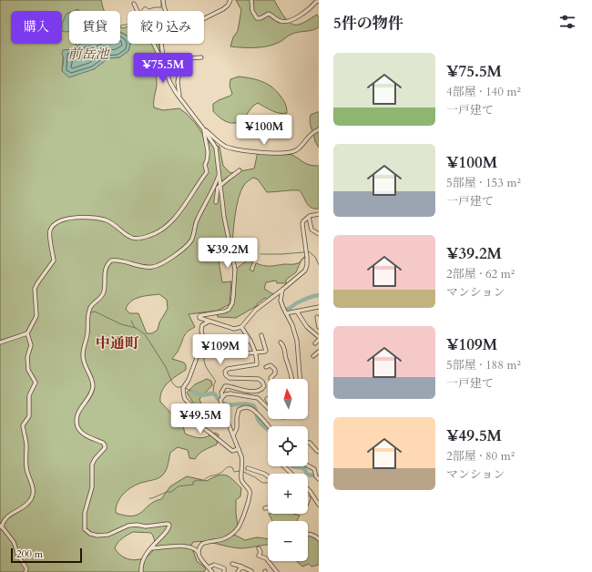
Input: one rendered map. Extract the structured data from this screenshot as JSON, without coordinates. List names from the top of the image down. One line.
{"districts":["中通町"],"water":["前岳池"],"scale_bar":"200 m","north":"top","page":{"heading":"5件の物件","chip":["購入","賃貸","絞り込み"],"list":[{"name":"¥75.5M","note":"4部屋 · 140 m² · 一戸建て"},{"name":"¥100M","note":"5部屋 · 153 m² · 一戸建て"},{"name":"¥39.2M","note":"2部屋 · 62 m² · マンション"},{"name":"¥109M","note":"5部屋 · 188 m² · 一戸建て"},{"name":"¥49.5M","note":"2部屋 · 80 m² · マンション"}],"price":["¥75.5M","¥100M","¥39.2M","¥109M","¥49.5M"],"map_buttons":["+","−"],"scale":"200 m"}}
